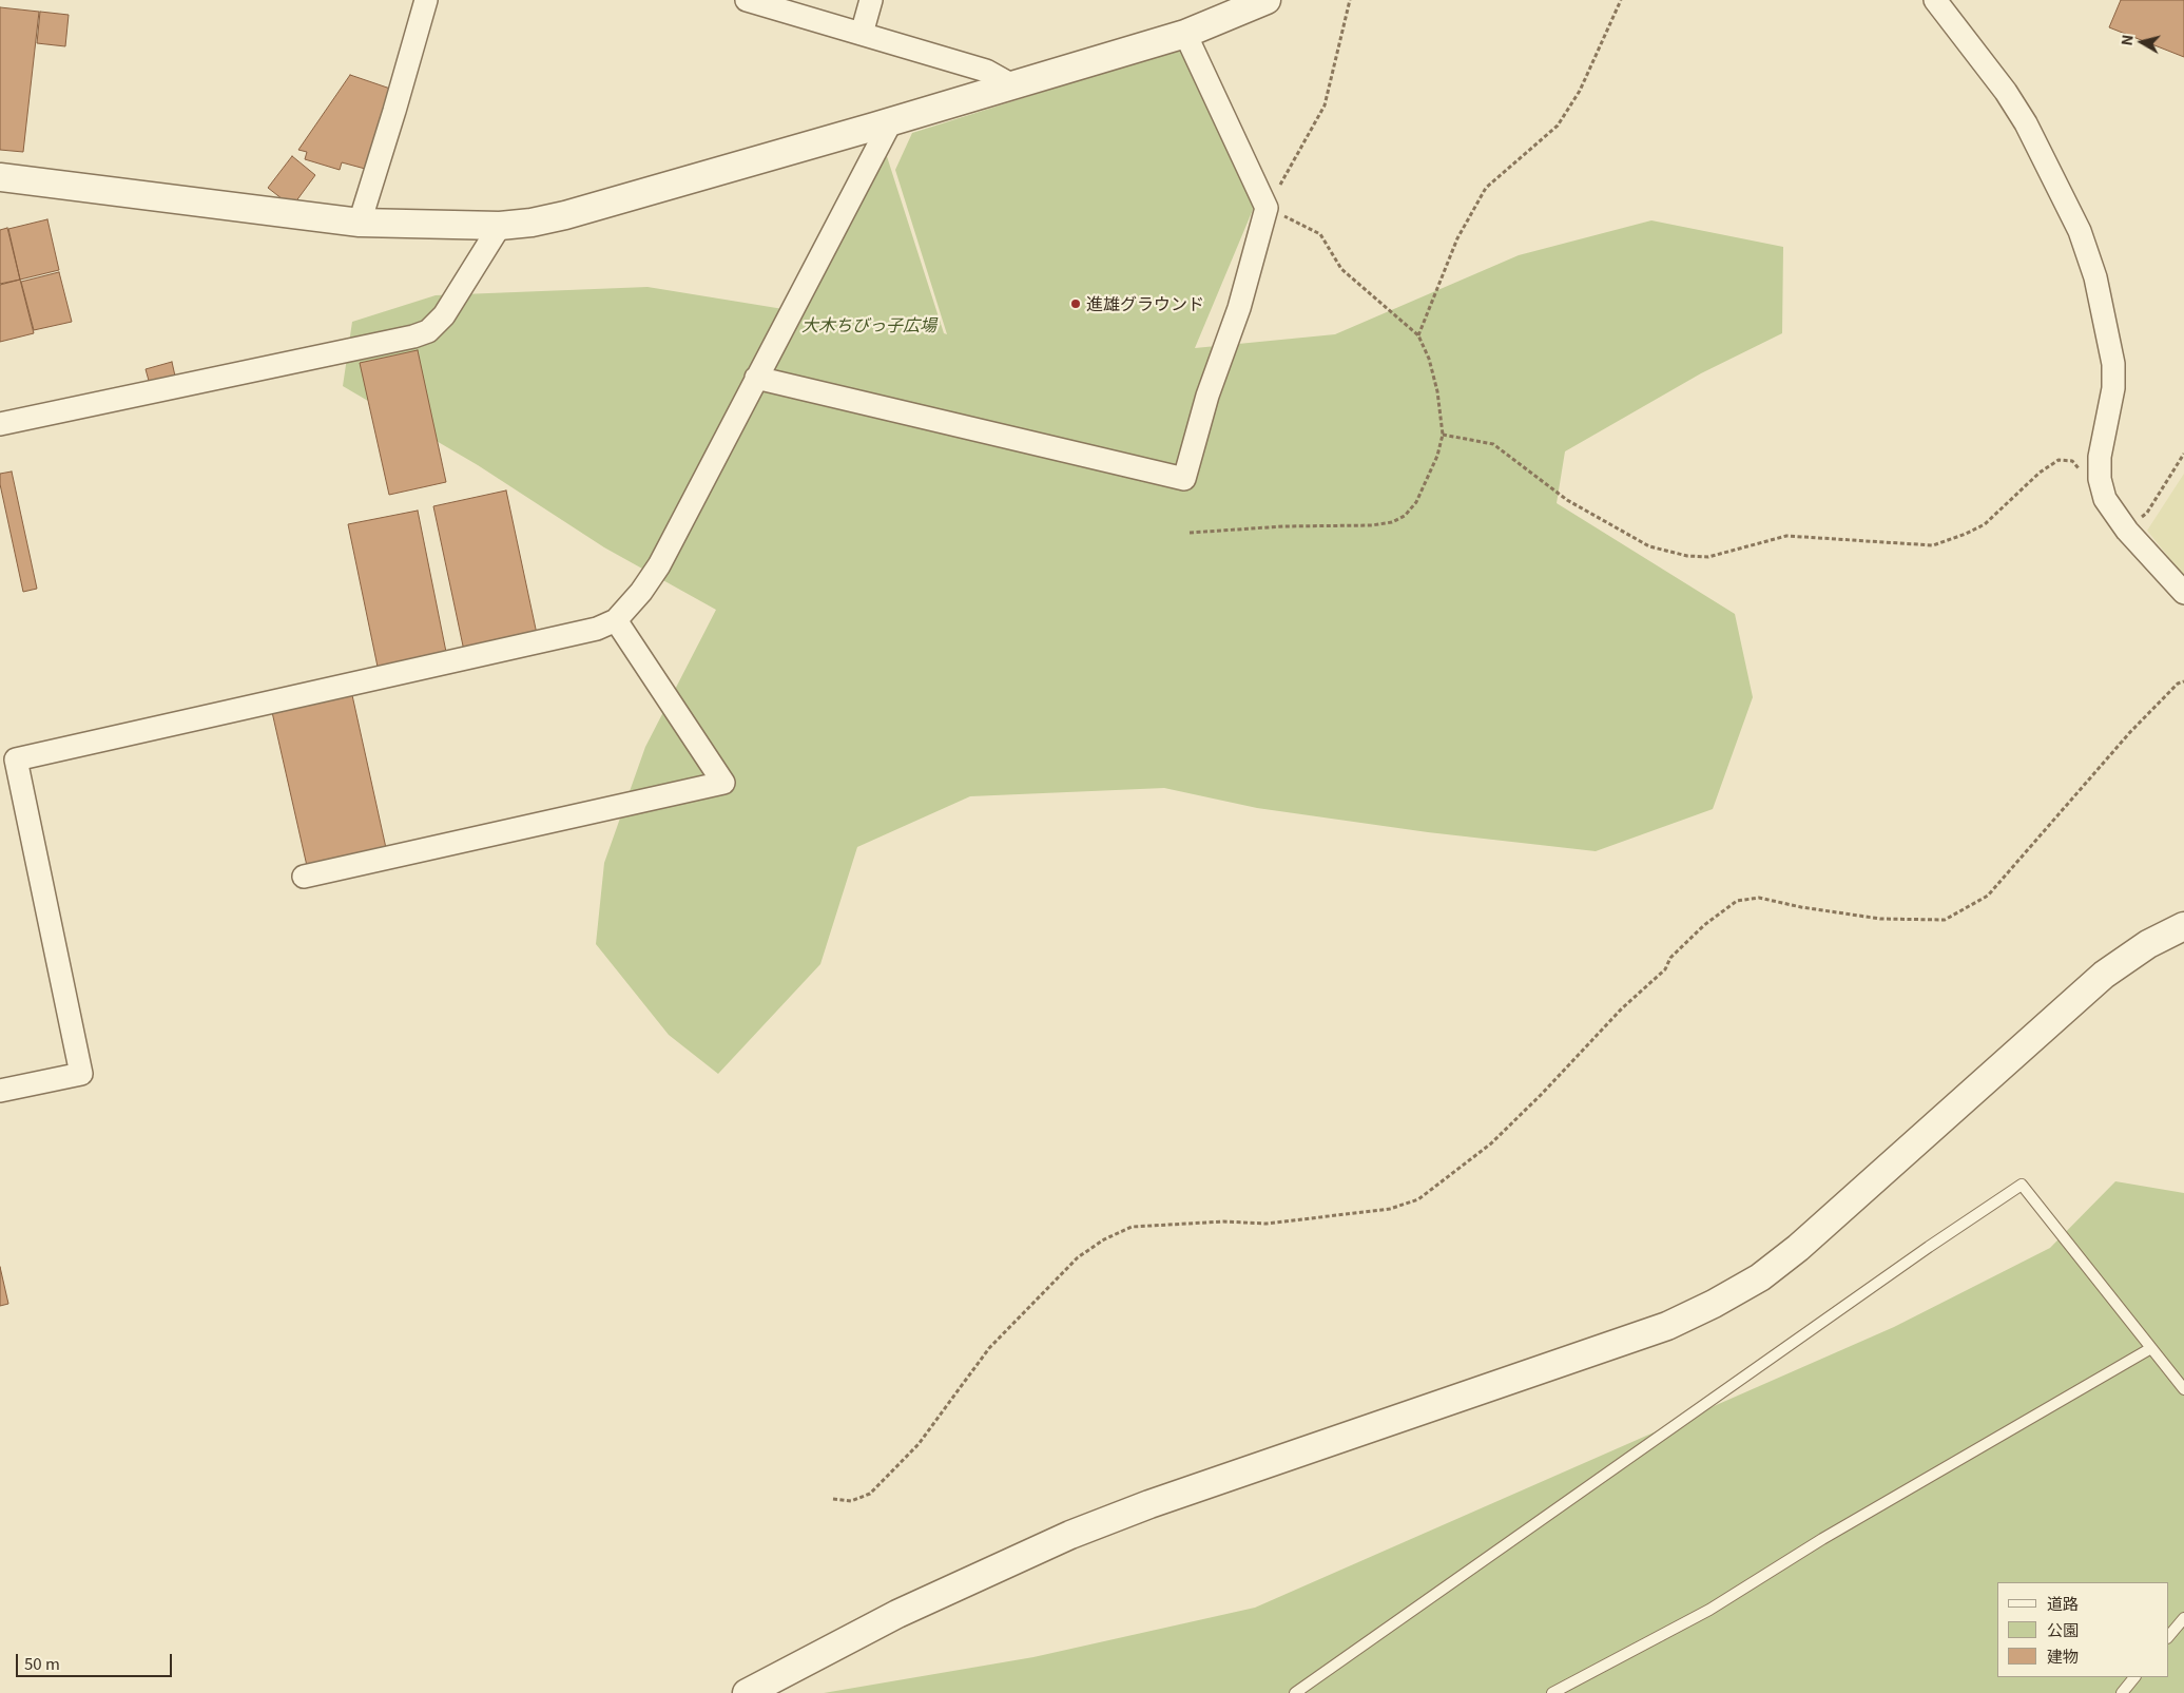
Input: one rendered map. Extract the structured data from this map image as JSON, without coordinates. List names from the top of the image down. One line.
{"parks":["大木ちびっ子広場"],"places":["進雄グラウンド"],"legend":["道路","公園","建物"],"scale_bar":"50 m","north":"left"}
